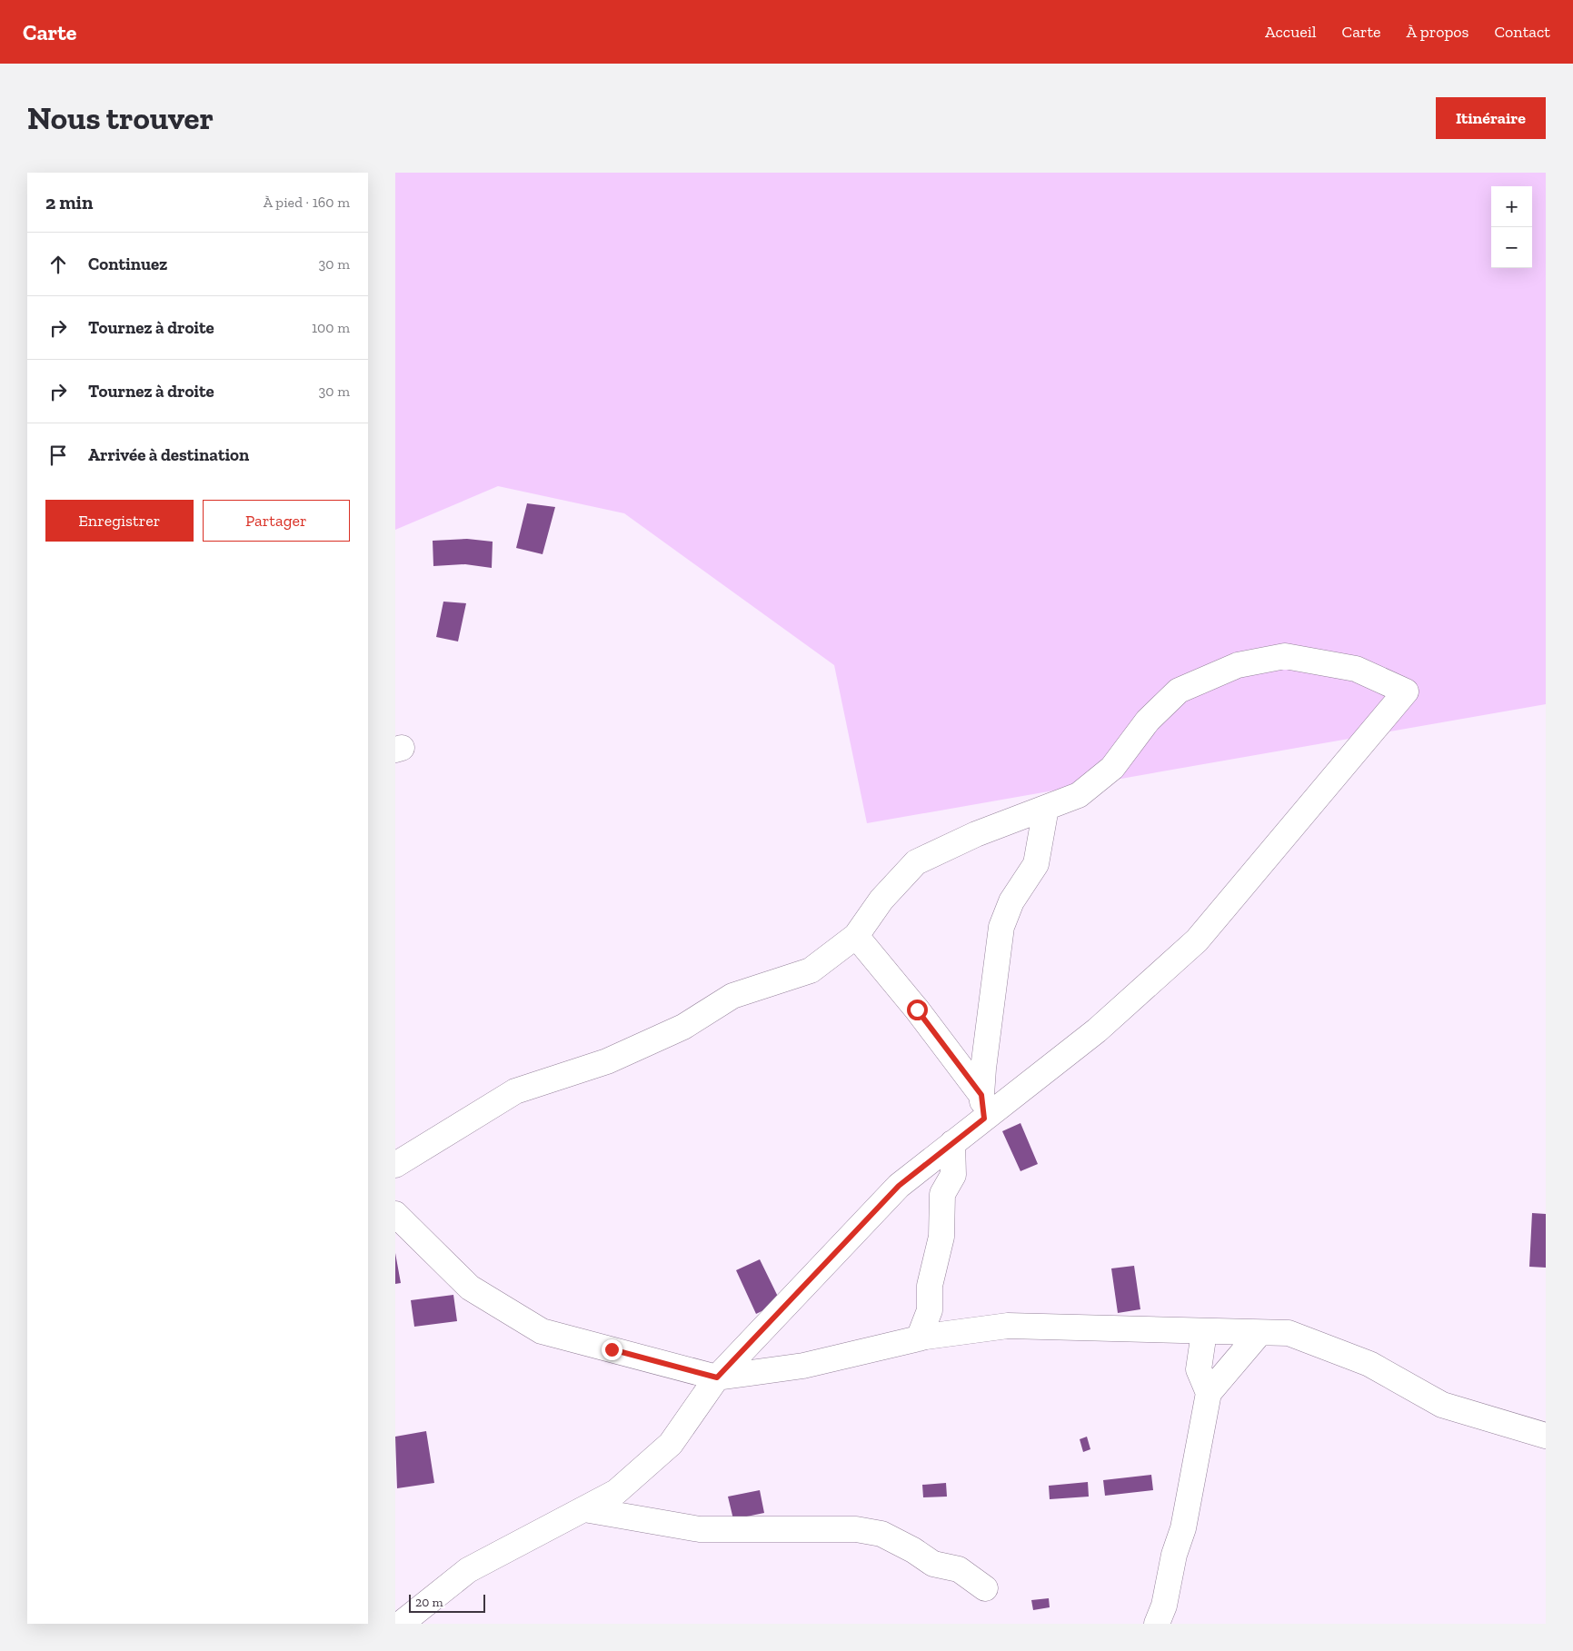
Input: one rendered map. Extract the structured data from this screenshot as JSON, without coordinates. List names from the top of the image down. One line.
{"scale_bar":"20 m","page":{"header":"Carte","nav":["Accueil","Carte","À propos","Contact"],"buttons":["Itinéraire",["Enregistrer","Partager"]],"title":"Nous trouver","heading":["2 min","À pied · 160 m"],"map_buttons":["+","−"],"list":[["Continuez","30 m"],["Tournez à droite","100 m"],["Tournez à droite","30 m"],"Arrivée à destination"],"scale":"20 m"}}
